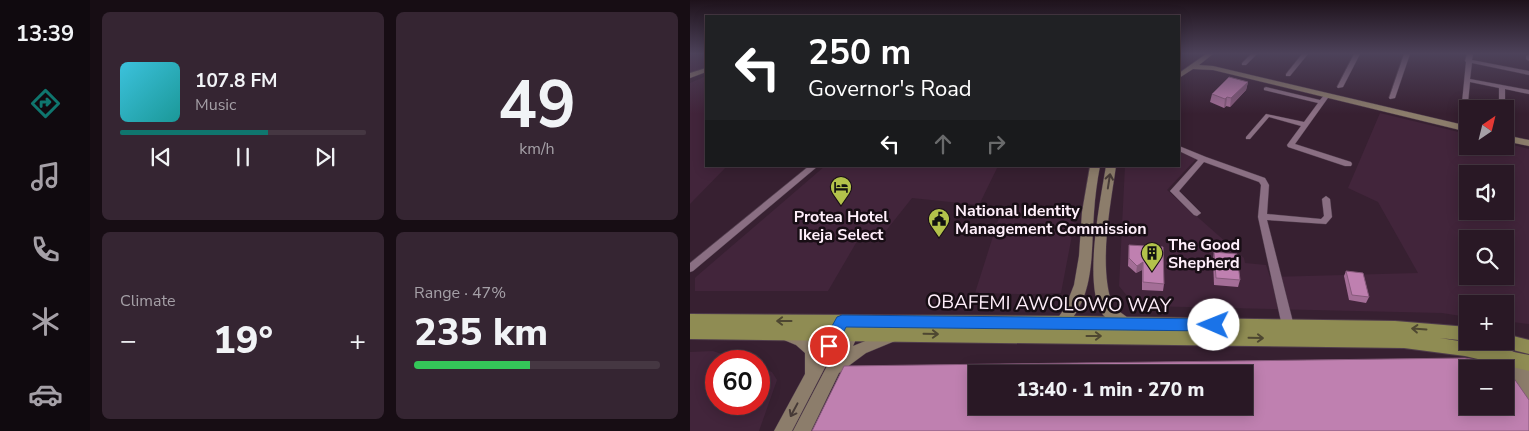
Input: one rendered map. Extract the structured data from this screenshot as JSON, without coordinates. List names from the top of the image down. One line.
{"streets":{"main road":["OBAFEMI AWOLOWO WAY"]},"places":{"hotel":["Protea Hotel Ikeja Select"],"public building":["National Identity Management Commission"],"building":["The Good Shepherd"]},"north":"top right","page":{"tabs":"13:39","tile":[["49","km/h"],"Climate",["Range · 47%","235 km"]],"turn":["250 m","Governor's Road"],"song":["107.8 FM","Music"],"map_buttons":["+","−"],"heat":["−","19°","+"],"limit":"60","trip":"13:40 · 1 min · 270 m"}}
